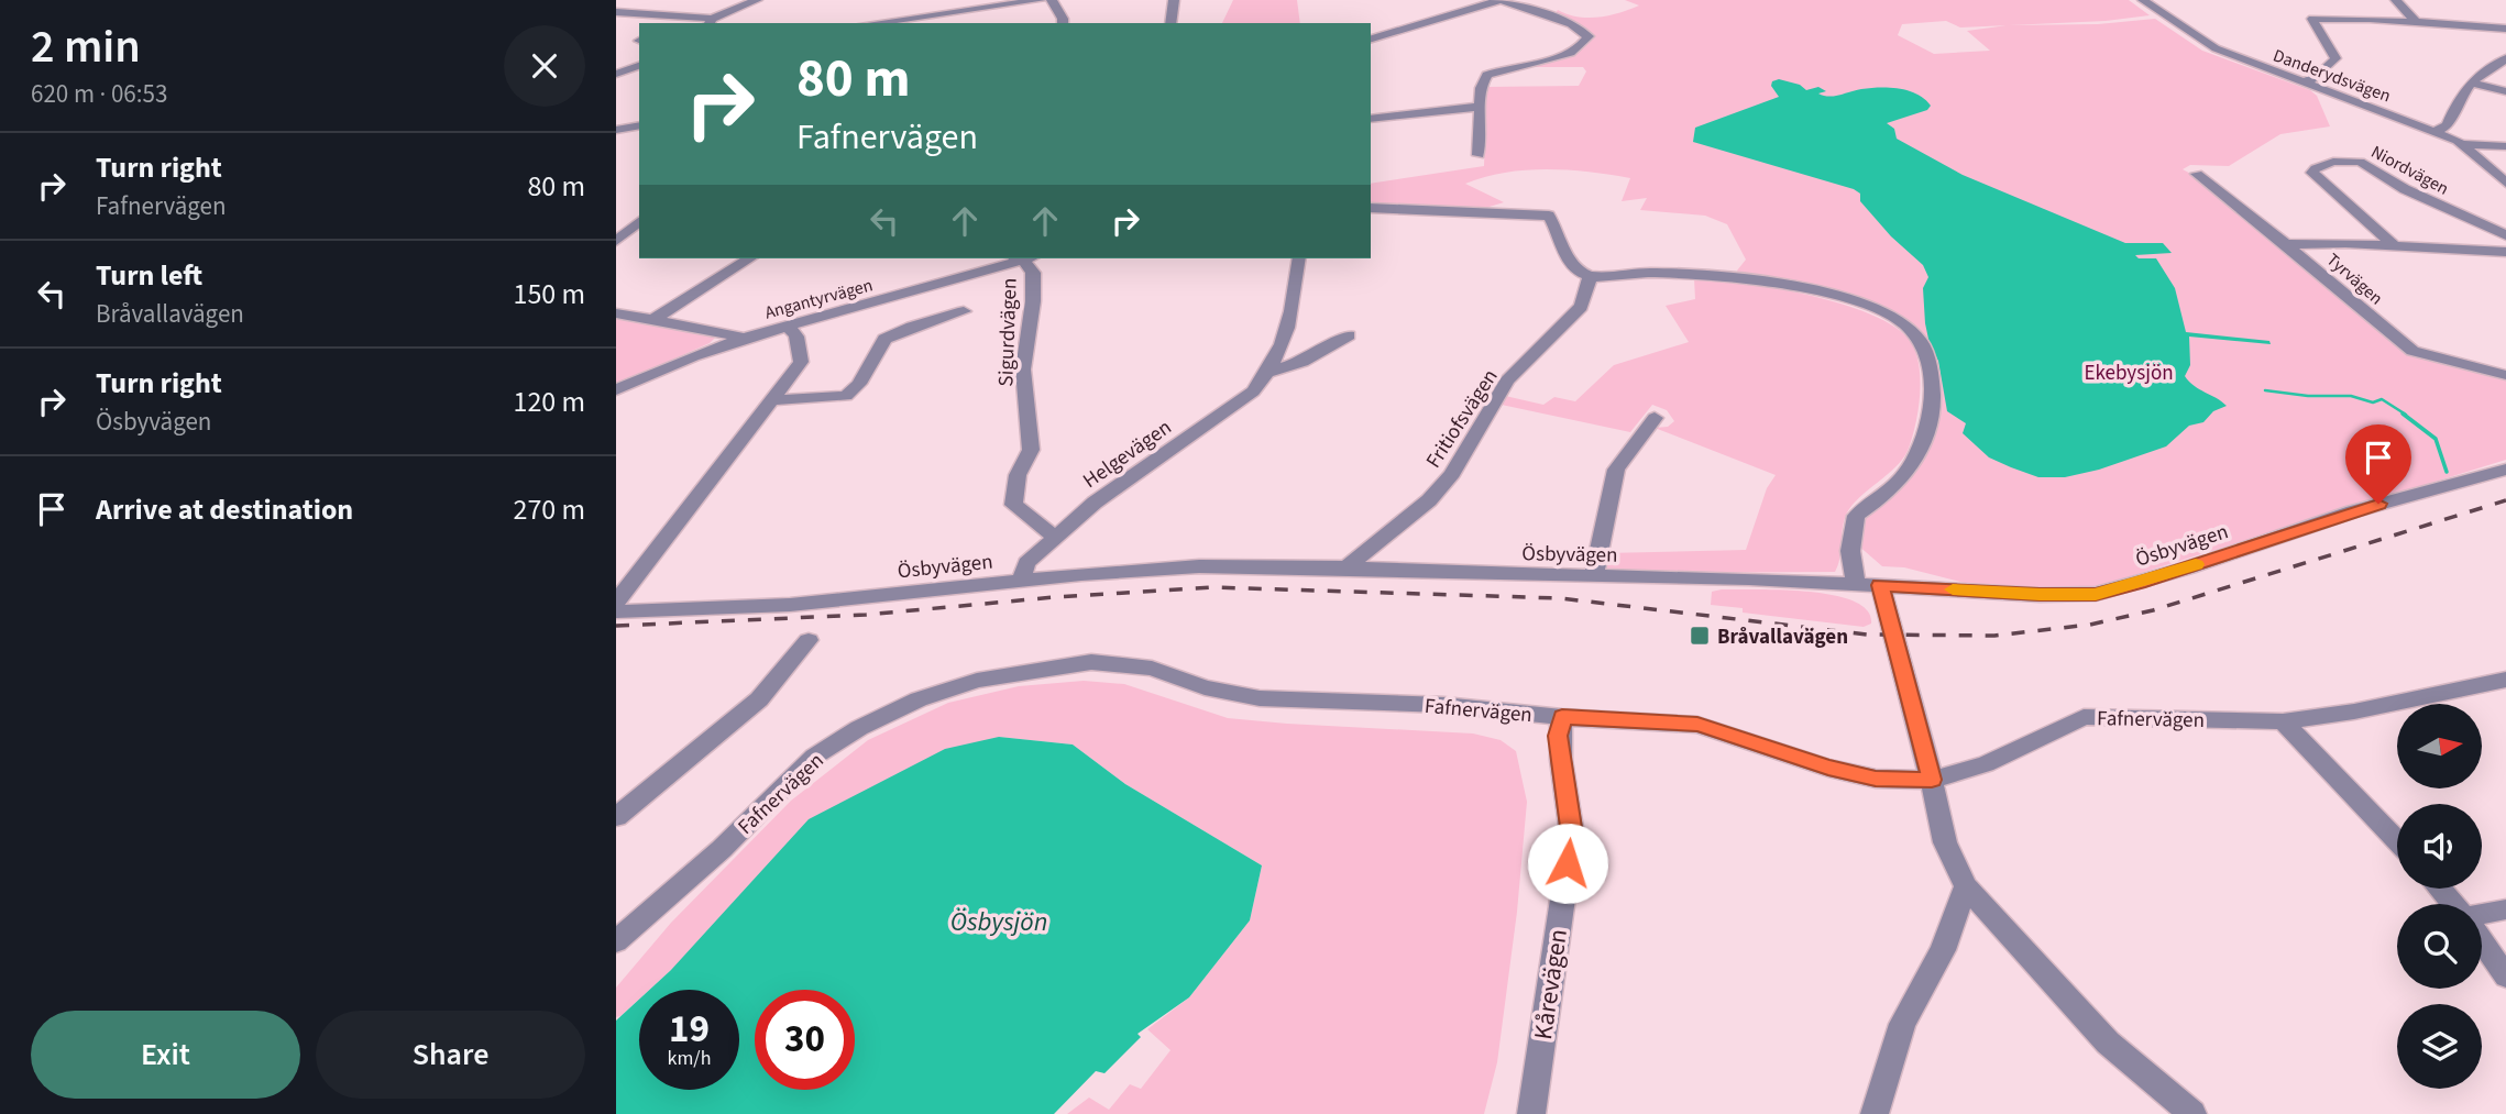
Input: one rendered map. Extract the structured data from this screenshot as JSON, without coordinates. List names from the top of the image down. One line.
{"streets":{"street":["Danderydsvägen","Niordvägen","Tyrvägen","Angantyrvägen","Sigurdvägen","Fritiofsvägen","Helgevägen","Ösbyvägen","Fafnervägen","Kårevägen"]},"crossings":[["Sigurdvägen","Helgevägen"],["Fritiofsvägen","Ösbyvägen"],["Helgevägen","Ösbyvägen"],["Fafnervägen","Kårevägen"]],"water":["Ösbysjön"],"parks":["Ekebysjön"],"places":{"transit":["Bråvallavägen"]},"north":"right","page":{"heading":["2 min","620 m · 06:53"],"turn":["80 m","Fafnervägen"],"list":[{"name":"Turn right","note":"Fafnervägen","value":"80 m"},{"name":"Turn left","note":"Bråvallavägen","value":"150 m"},{"name":"Turn right","note":"Ösbyvägen","value":"120 m"},{"name":"Arrive at destination","value":"270 m"}],"speed":"19 km/h","limit":"30","buttons":["Exit","Share"]}}
